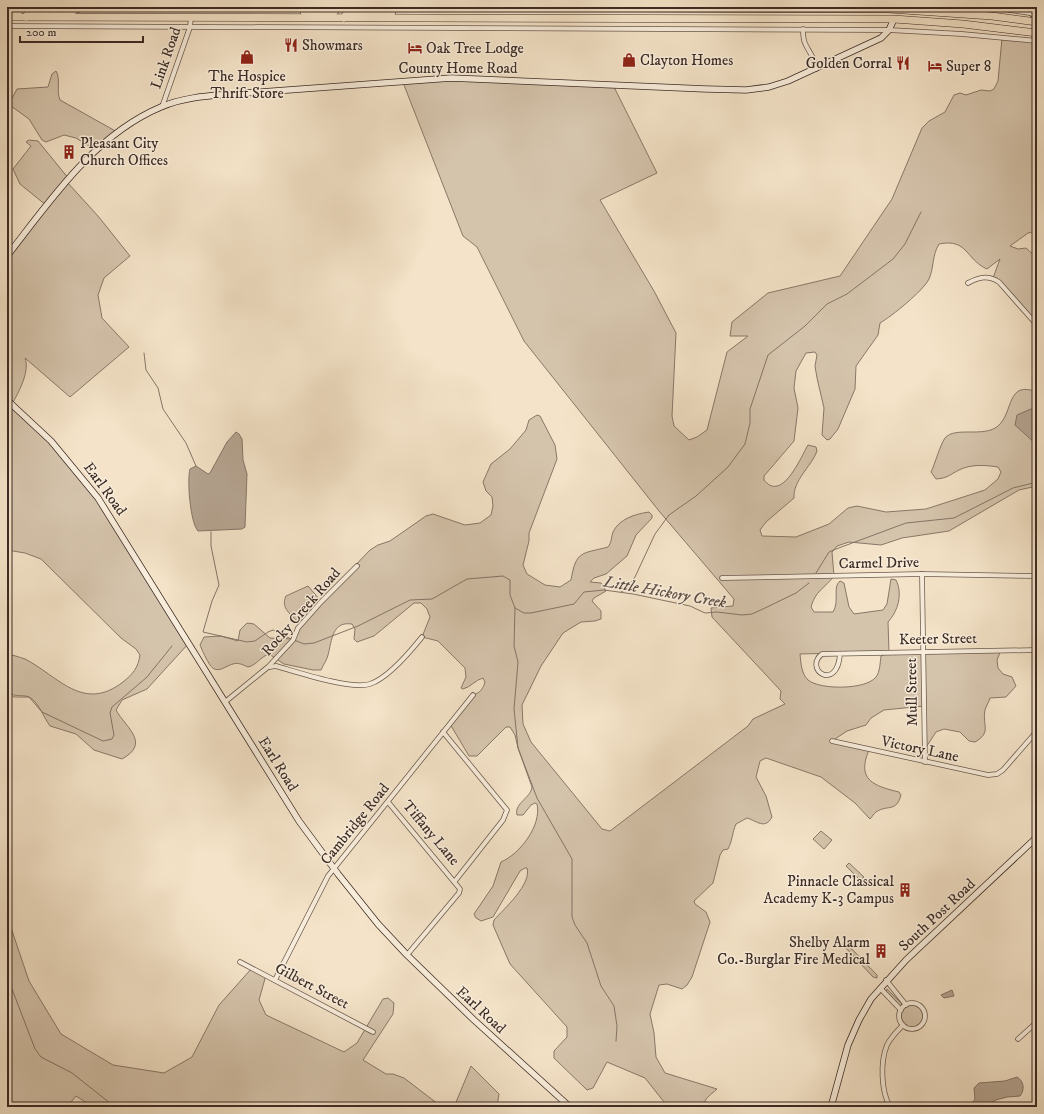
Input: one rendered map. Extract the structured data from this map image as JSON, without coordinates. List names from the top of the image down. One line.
{"streets":{"main road":["County Home Road","Earl Road","South Post Road"],"street":["Link Road","Carmel Drive","Rocky Creek Road","Keeter Street","Mull Street","Victory Lane","Cambridge Road","Tiffany Lane","Gilbert Street"]},"crossings":[["Link Road","County Home Road"],["Earl Road","Rocky Creek Road"],["Earl Road","Cambridge Road"],["Carmel Drive","Mull Street"],["Keeter Street","Mull Street"],["Mull Street","Victory Lane"],["Cambridge Road","Tiffany Lane"],["Cambridge Road","Gilbert Street"]],"water":["Little Hickory Creek"],"places":{"restaurant":["Showmars","Golden Corral"],"hotel":["Oak Tree Lodge","Super 8"],"shop":["The Hospice Thrift Store","Clayton Homes"],"building":["Pleasant City Church Offices","Pinnacle Classical Academy K-3 Campus","Shelby Alarm Co.-Burglar Fire Medical"]},"scale_bar":"200 m"}
